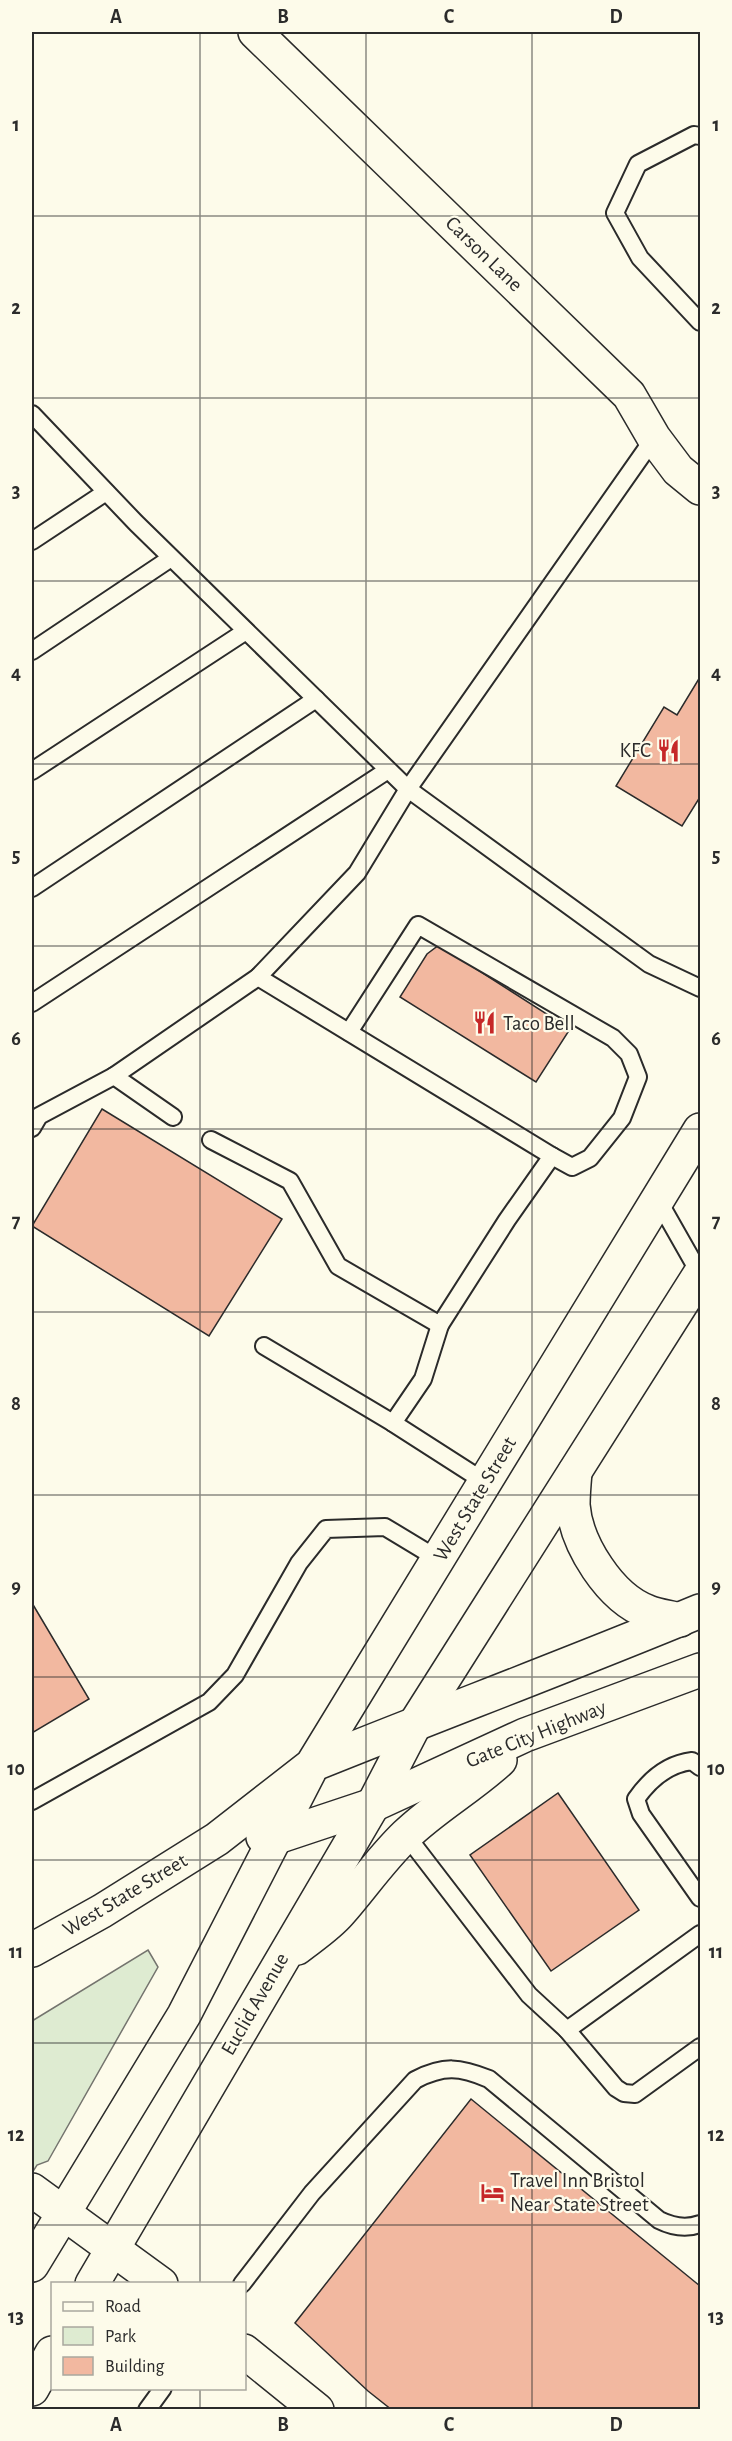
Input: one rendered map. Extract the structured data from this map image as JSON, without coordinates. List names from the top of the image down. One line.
{"streets":{"main road":["Carson Lane","West State Street","Gate City Highway","Euclid Avenue"]},"crossings":[["Gate City Highway","Euclid Avenue"]],"places":{"restaurant":["KFC","Taco Bell"],"hotel":["Travel Inn Bristol Near State Street"]},"legend":["Road","Park","Building"],"grid":{"columns":["A","B","C","D"],"rows":["1","2","3","4","5","6","7","8","9","10","11","12","13"]}}
